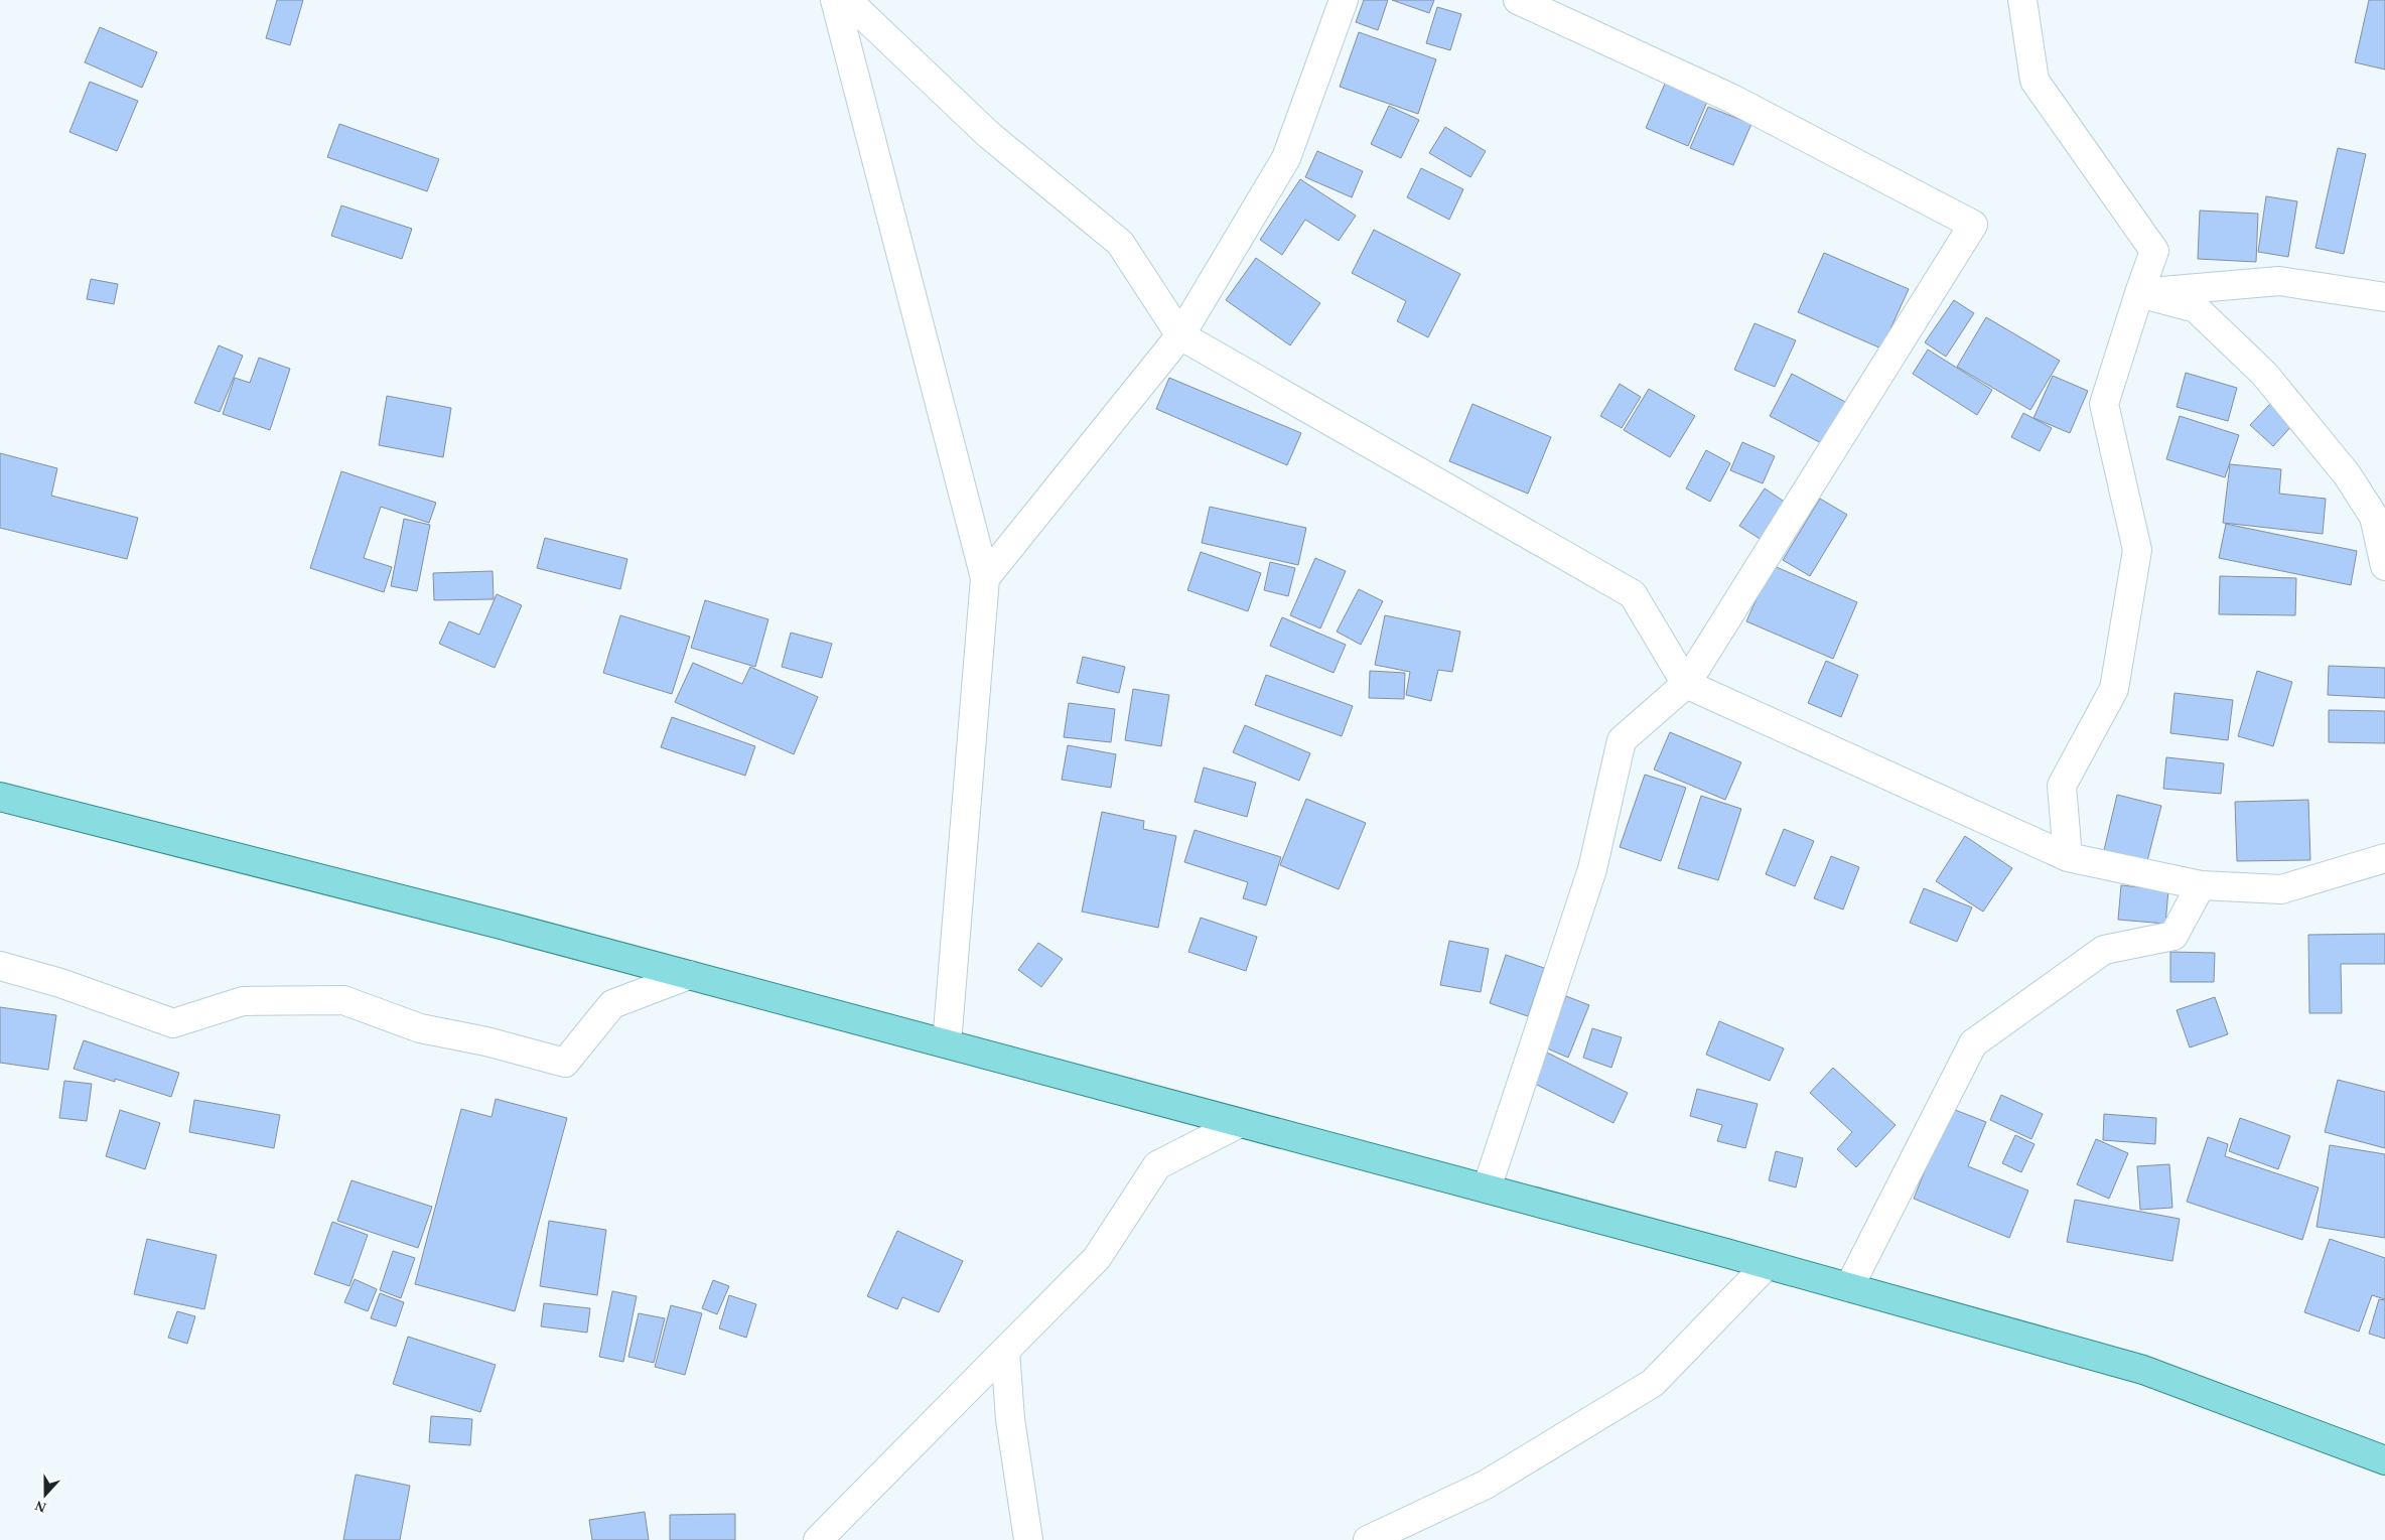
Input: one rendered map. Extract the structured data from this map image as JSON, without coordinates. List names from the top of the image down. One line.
{"north":"bottom"}
